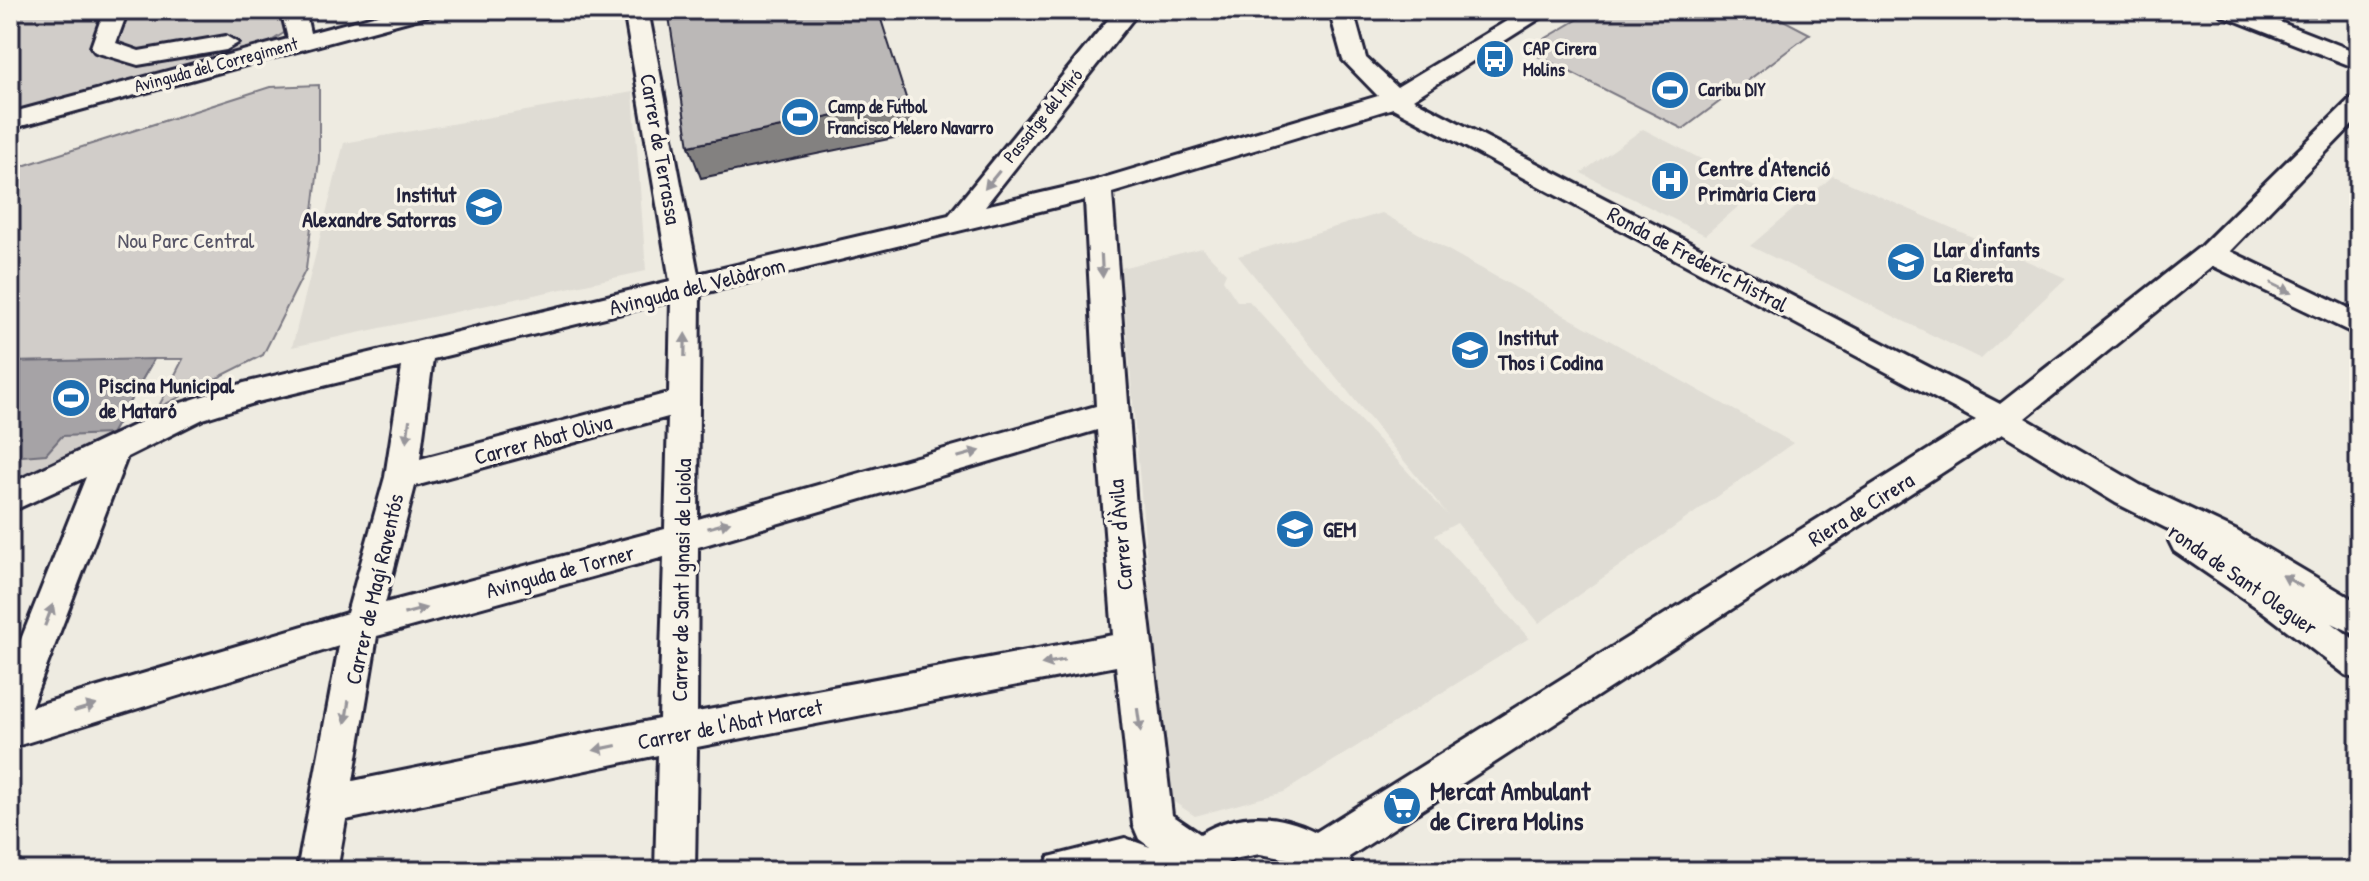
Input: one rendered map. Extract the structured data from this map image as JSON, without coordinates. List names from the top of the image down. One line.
{"streets":{"street":["Avinguda del Corregiment","Passatge del Miró","Carrer de Terrassa","Ronda de Frederic Mistral","Avinguda del Velòdrom","Carrer Abat Oliva","Riera de Cirera","Carrer d'Àvila","Avinguda de Torner","ronda de Sant Oleguer","Carrer de Sant Ignasi de Loiola","Carrer de Magí Raventós","Carrer de l'Abat Marcet"]},"crossings":[["Passatge del Miró","Avinguda del Velòdrom"],["Carrer de Terrassa","Avinguda del Velòdrom"],["Carrer de Terrassa","Carrer de Sant Ignasi de Loiola"],["Ronda de Frederic Mistral","Avinguda del Velòdrom"],["Ronda de Frederic Mistral","Riera de Cirera"],["Avinguda del Velòdrom","Carrer d'Àvila"],["Avinguda del Velòdrom","Carrer de Sant Ignasi de Loiola"],["Avinguda del Velòdrom","Carrer de Magí Raventós"],["Carrer Abat Oliva","Carrer de Sant Ignasi de Loiola"],["Carrer Abat Oliva","Carrer de Magí Raventós"],["Carrer d'Àvila","Avinguda de Torner"],["Carrer d'Àvila","Carrer de l'Abat Marcet"],["Avinguda de Torner","Carrer de Sant Ignasi de Loiola"],["Avinguda de Torner","Carrer de Magí Raventós"],["Carrer de Sant Ignasi de Loiola","Carrer de l'Abat Marcet"],["Carrer de Magí Raventós","Carrer de l'Abat Marcet"]],"one_way":["Passatge del Miró","Carrer d'Àvila","Avinguda de Torner","Carrer de Magí Raventós","Carrer de l'Abat Marcet"],"parks":["Nou Parc Central"],"places":{"bus stop":["CAP Cirera Molins"],"sports":["Caribu DIY","Camp de Futbol Francisco Melero Navarro","Piscina Municipal de Mataró"],"hospital":["Centre d'Atenció Primària Ciera"],"school or university":["Institut Alexandre Satorras","Llar d'infants La Riereta","Institut Thos i Codina","GEM"],"supermarket":["Mercat Ambulant de Cirera Molins"]}}
